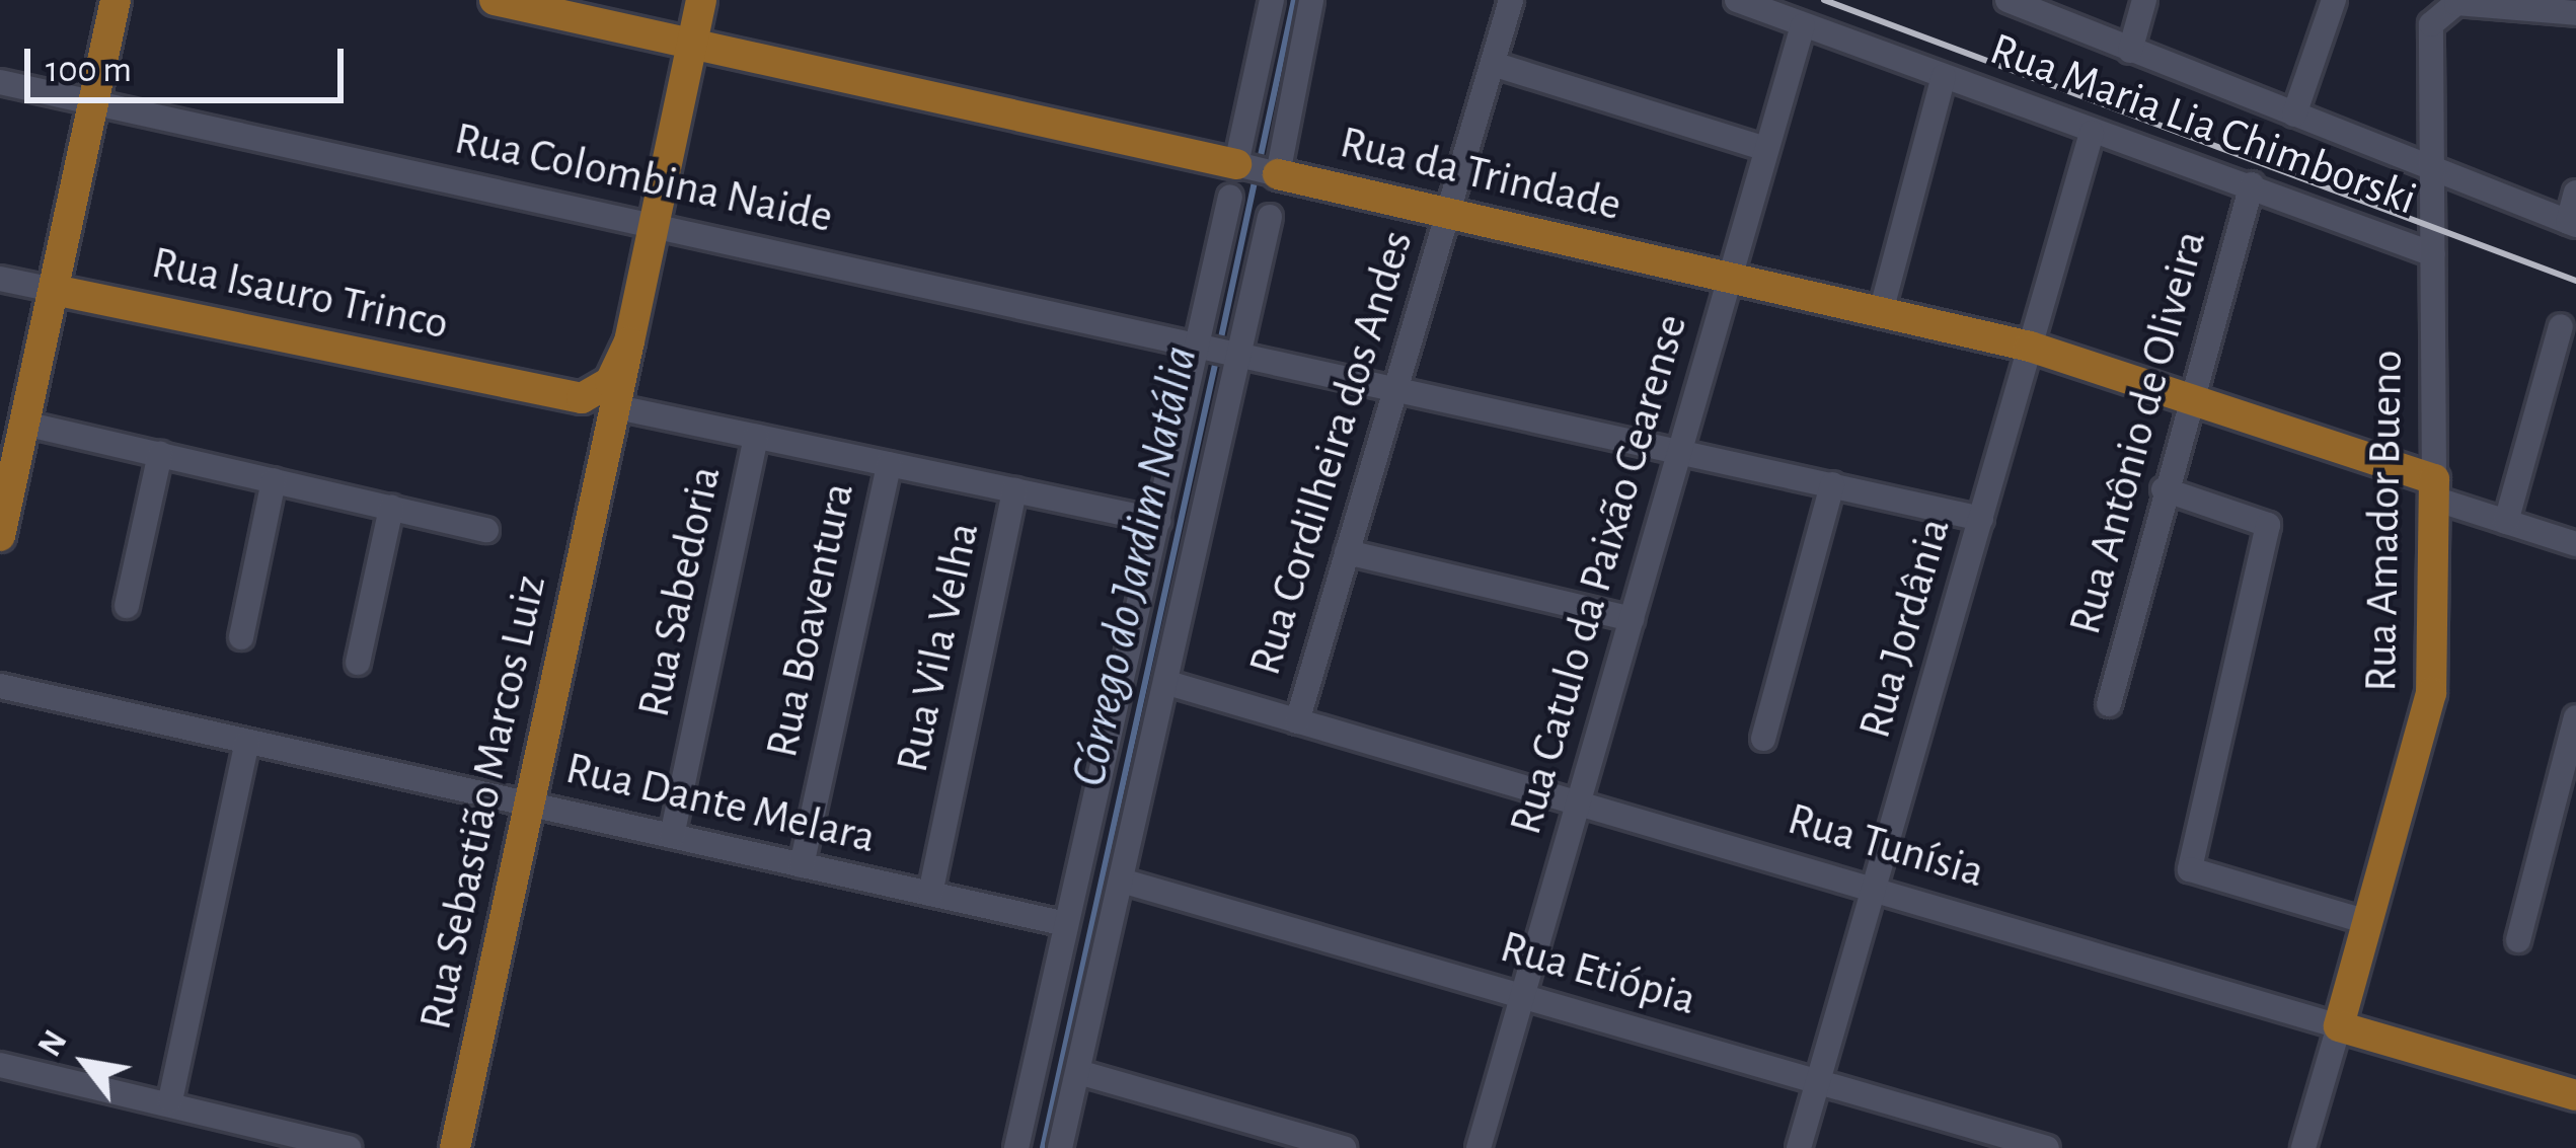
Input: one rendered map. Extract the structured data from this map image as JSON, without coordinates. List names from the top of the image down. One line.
{"streets":{"main road":["Rua da Trindade","Rua Isauro Trinco","Rua Amador Bueno","Rua Sebastião Marcos Luiz","Rua Tunísia"],"street":["Rua Maria Lia Chimborski","Rua Colombina Naide","Rua Antônio de Oliveira","Rua Cordilheira dos Andes","Rua Catulo da Paixão Cearense","Rua Sabedoria","Rua Boaventura","Rua Jordânia","Rua Vila Velha","Rua Dante Melara","Rua Etiópia"]},"crossings":[["Rua Maria Lia Chimborski","Rua Antônio de Oliveira"],["Rua Maria Lia Chimborski","Rua Amador Bueno"],["Rua Maria Lia Chimborski","Rua Catulo da Paixão Cearense"],["Rua Maria Lia Chimborski","Rua Jordânia"],["Rua da Trindade","Rua Antônio de Oliveira"],["Rua da Trindade","Rua Cordilheira dos Andes"],["Rua da Trindade","Rua Amador Bueno"],["Rua da Trindade","Rua Catulo da Paixão Cearense"],["Rua da Trindade","Rua Jordânia"],["Rua da Trindade","Rua Sebastião Marcos Luiz"],["Rua Colombina Naide","Rua Cordilheira dos Andes"],["Rua Colombina Naide","Rua Catulo da Paixão Cearense"],["Rua Colombina Naide","Rua Jordânia"],["Rua Colombina Naide","Rua Sebastião Marcos Luiz"],["Rua Isauro Trinco","Rua Sebastião Marcos Luiz"],["Rua Cordilheira dos Andes","Rua Tunísia"],["Rua Amador Bueno","Rua Tunísia"],["Rua Catulo da Paixão Cearense","Rua Tunísia"],["Rua Catulo da Paixão Cearense","Rua Etiópia"],["Rua Sabedoria","Rua Dante Melara"],["Rua Boaventura","Rua Dante Melara"],["Rua Jordânia","Rua Tunísia"],["Rua Jordânia","Rua Etiópia"],["Rua Vila Velha","Rua Dante Melara"],["Rua Sebastião Marcos Luiz","Rua Dante Melara"]],"water":["Córrego do Jardim Natália"],"scale_bar":"100 m","north":"top left"}
